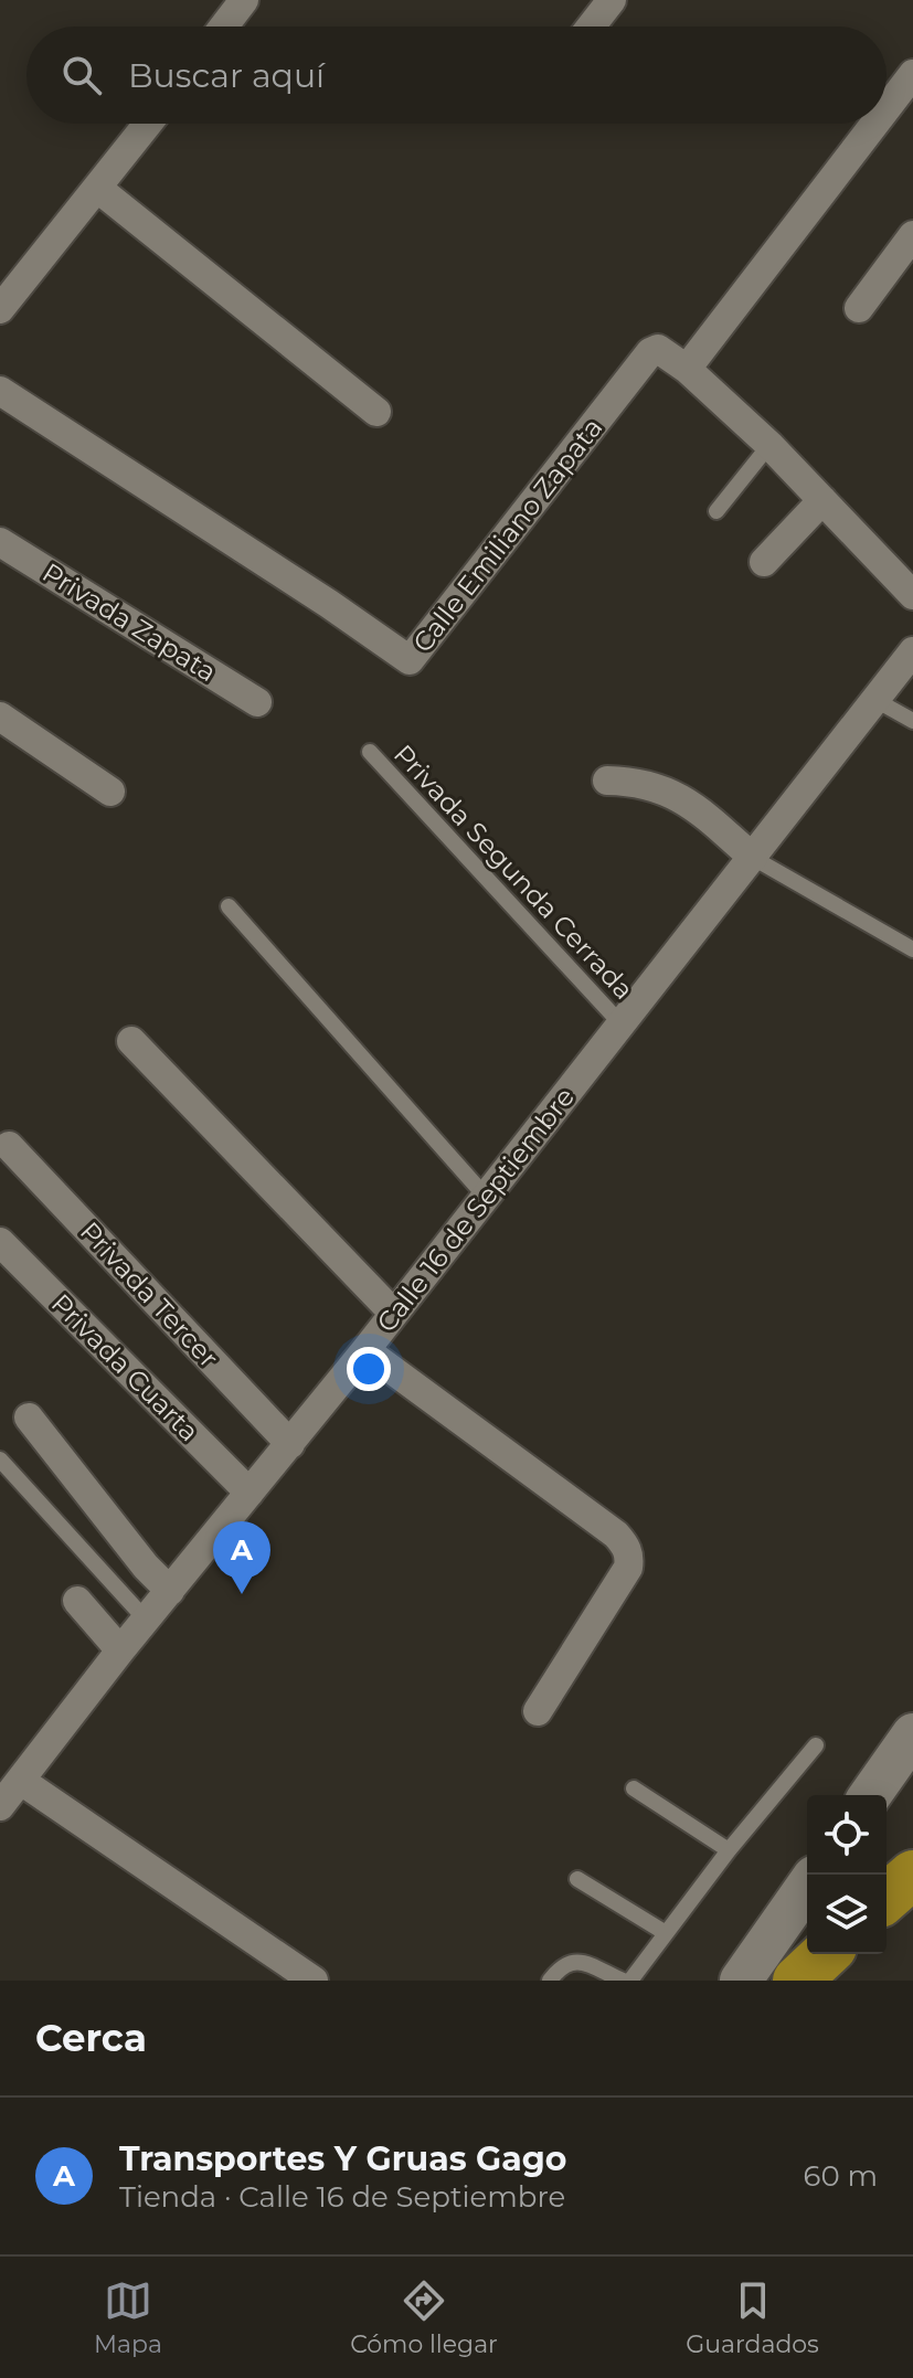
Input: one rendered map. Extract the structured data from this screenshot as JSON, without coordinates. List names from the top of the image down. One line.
{"streets":{"street":["Calle Emiliano Zapata","Privada Zapata","Calle 16 de Septiembre","Privada Tercer","Privada Cuarta"],"lane":["Privada Segunda Cerrada"]},"crossings":[["Privada Segunda Cerrada","Calle 16 de Septiembre"],["Calle 16 de Septiembre","Privada Tercer"],["Calle 16 de Septiembre","Privada Cuarta"]],"page":{"search":"Buscar aquí","pins":"A","heading":"Cerca","list":[{"mark":"A","name":"Transportes Y Gruas Gago","note":"Tienda · Calle 16 de Septiembre","value":"60 m"}],"nav":["Mapa","Cómo llegar","Guardados"]}}
